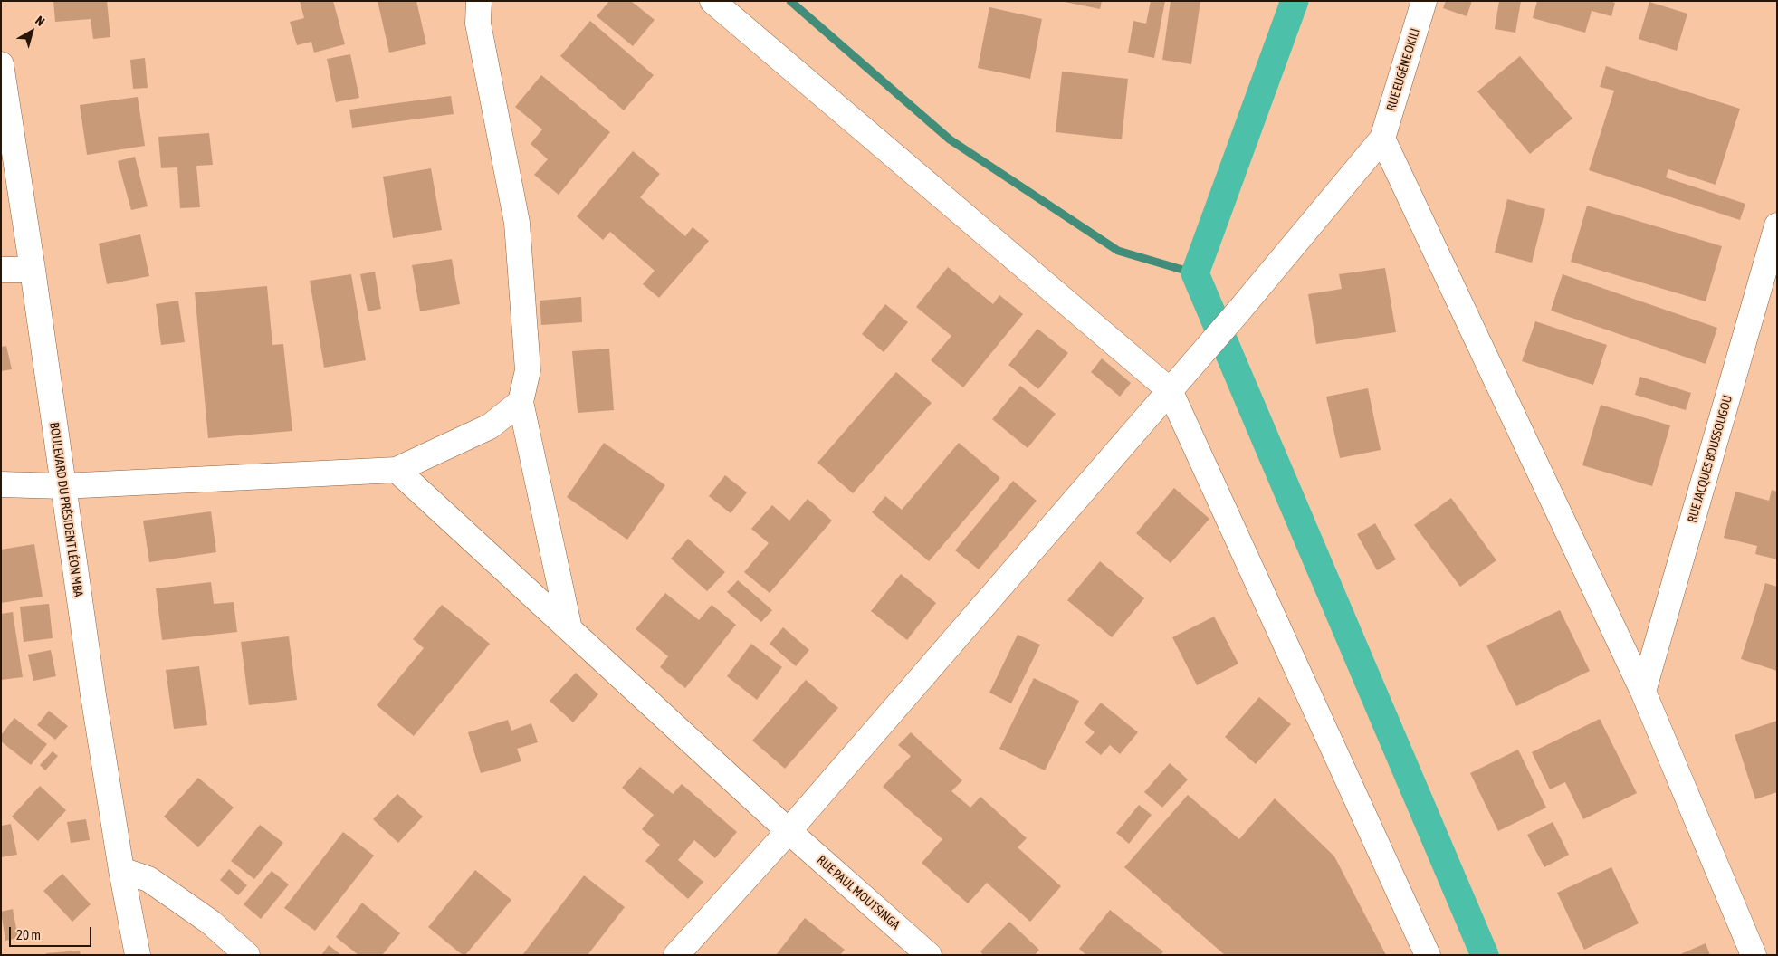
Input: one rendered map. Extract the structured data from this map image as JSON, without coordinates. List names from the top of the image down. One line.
{"streets":{"street":["RUE EUGÈNE OKILI","RUE JACQUES BOUSSOUGOU","BOULEVARD DU PRÉSIDENT LÉON MBA","RUE PAUL MOUTSINGA"]},"scale_bar":"20 m","north":"top right"}
